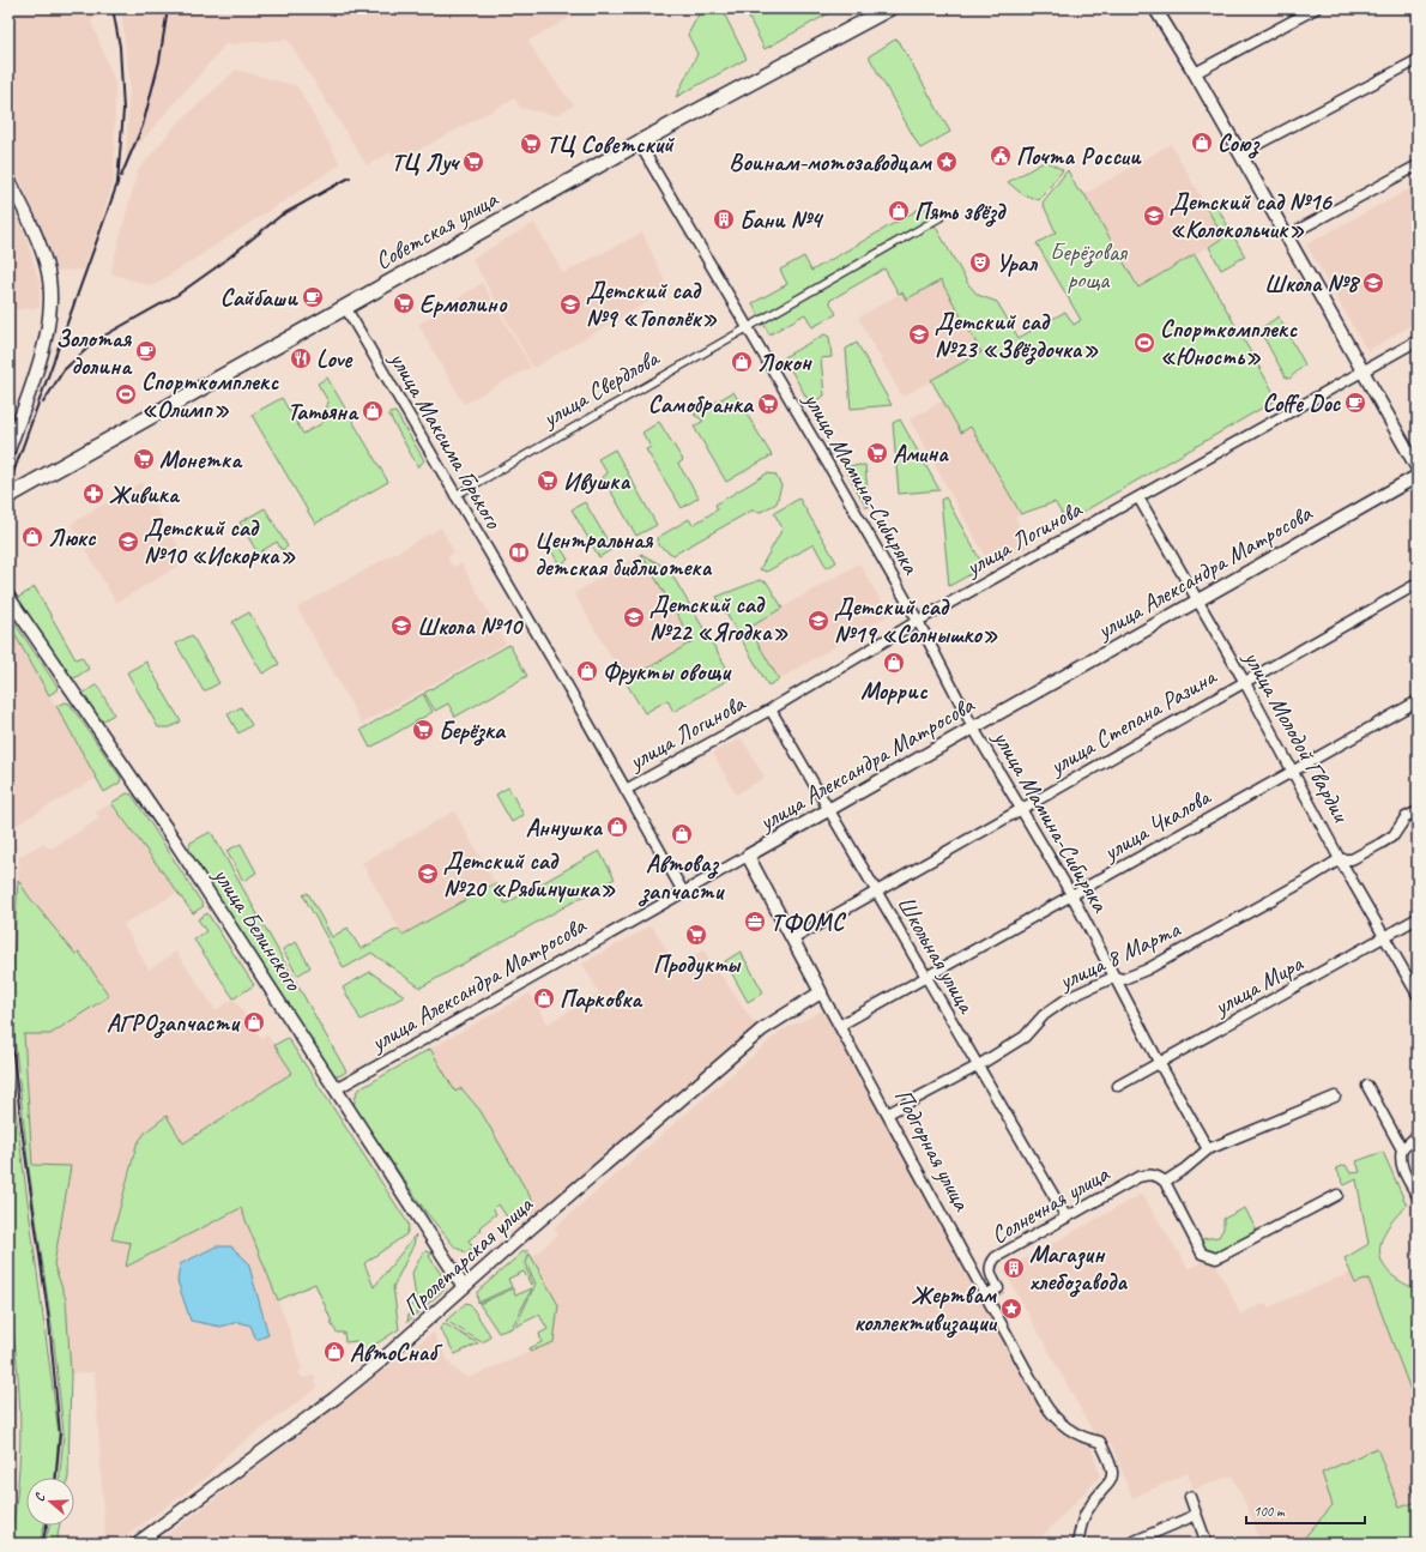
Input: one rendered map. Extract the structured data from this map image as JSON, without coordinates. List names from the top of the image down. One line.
{"streets":{"main road":["Советская улица"],"street":["улица Свердлова","улица Максима Горького","улица Мамина-Сибиряка","улица Логинова","улица Александра Матросова","улица Степана Разина","улица Молодой Гвардии","улица Чкалова","улица Белинского","Школьная улица","улица 8 Марта","улица Мира","Подгорная улица","Солнечная улица","Пролетарская улица"]},"crossings":[["Советская улица","улица Максима Горького"],["Советская улица","улица Мамина-Сибиряка"],["улица Свердлова","улица Максима Горького"],["улица Свердлова","улица Мамина-Сибиряка"],["улица Максима Горького","улица Логинова"],["улица Максима Горького","улица Александра Матросова"],["улица Мамина-Сибиряка","улица Логинова"],["улица Мамина-Сибиряка","улица Александра Матросова"],["улица Мамина-Сибиряка","улица Степана Разина"],["улица Мамина-Сибиряка","улица Чкалова"],["улица Мамина-Сибиряка","улица 8 Марта"],["улица Мамина-Сибиряка","улица Мира"],["улица Логинова","улица Молодой Гвардии"],["улица Логинова","Школьная улица"],["улица Александра Матросова","улица Молодой Гвардии"],["улица Александра Матросова","улица Белинского"],["улица Александра Матросова","Школьная улица"],["улица Александра Матросова","Подгорная улица"],["улица Степана Разина","улица Молодой Гвардии"],["улица Степана Разина","Школьная улица"],["улица Степана Разина","Подгорная улица"],["улица Молодой Гвардии","улица Чкалова"],["улица Молодой Гвардии","улица 8 Марта"],["улица Молодой Гвардии","улица Мира"],["улица Чкалова","Школьная улица"],["улица Чкалова","Подгорная улица"],["улица Белинского","Пролетарская улица"],["Школьная улица","улица 8 Марта"],["Школьная улица","Солнечная улица"],["улица 8 Марта","Подгорная улица"],["Подгорная улица","Солнечная улица"],["Подгорная улица","Пролетарская улица"]],"parks":["Берёзовая роща"],"places":{"shop":["Союз","Пять звёзд","Локон","Татьяна","Люкс","Моррис","Фрукты овощи","Аннушка","Автоваз запчасти","Парковка","АГРОзапчасти","АвтоСнаб"],"supermarket":["ТЦ Советский","ТЦ Луч","Ермолино","Самобранка","Амина","Монетка","Ивушка","Берёзка","Продукты"],"public building":["Почта России"],"place":["Воинам-мотозаводцам","Жертвам коллективизации"],"school or university":["Детский сад №16 «Колокольчик»","Школа №8","Детский сад №9 «Тополёк»","Детский сад №23 «Звёздочка»","Детский сад №10 «Искорка»","Детский сад №22 «Ягодка»","Детский сад №19 «Солнышко»","Школа №10","Детский сад №20 «Рябинушка»"],"building":["Бани №4","Магазин хлебозавода"],"theatre":["Урал"],"cafe":["Сайбаши","Золотая долина","Coffe Doc"],"sports":["Спорткомплекс «Юность»","Спорткомплекс «Олимп»"],"restaurant":["Love"],"pharmacy":["Живика"],"library":["Центральная детская библиотека"],"office":["ТФОМС"]},"scale_bar":"100 m","north":"left"}
